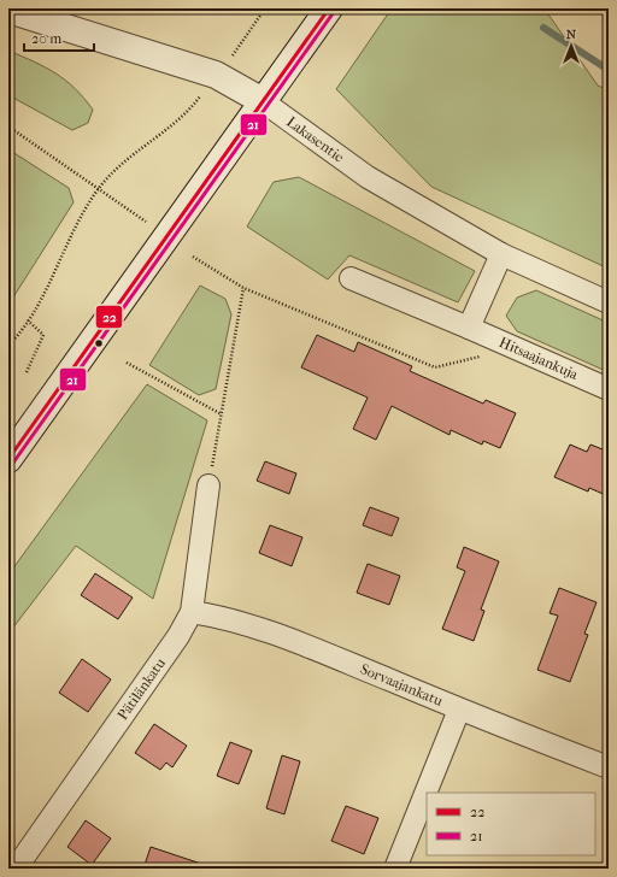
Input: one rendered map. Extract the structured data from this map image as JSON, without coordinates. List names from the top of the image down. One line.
{"streets":{"main road":["Lakasentie"],"street":["Hitsaajankuja","Sorvaajankatu","Pätilänkatu"]},"crossings":[["Sorvaajankatu","Pätilänkatu"]],"lines":["transit line 22","transit line 21"],"legend":["22","21"],"scale_bar":"20 m","north":"top"}
